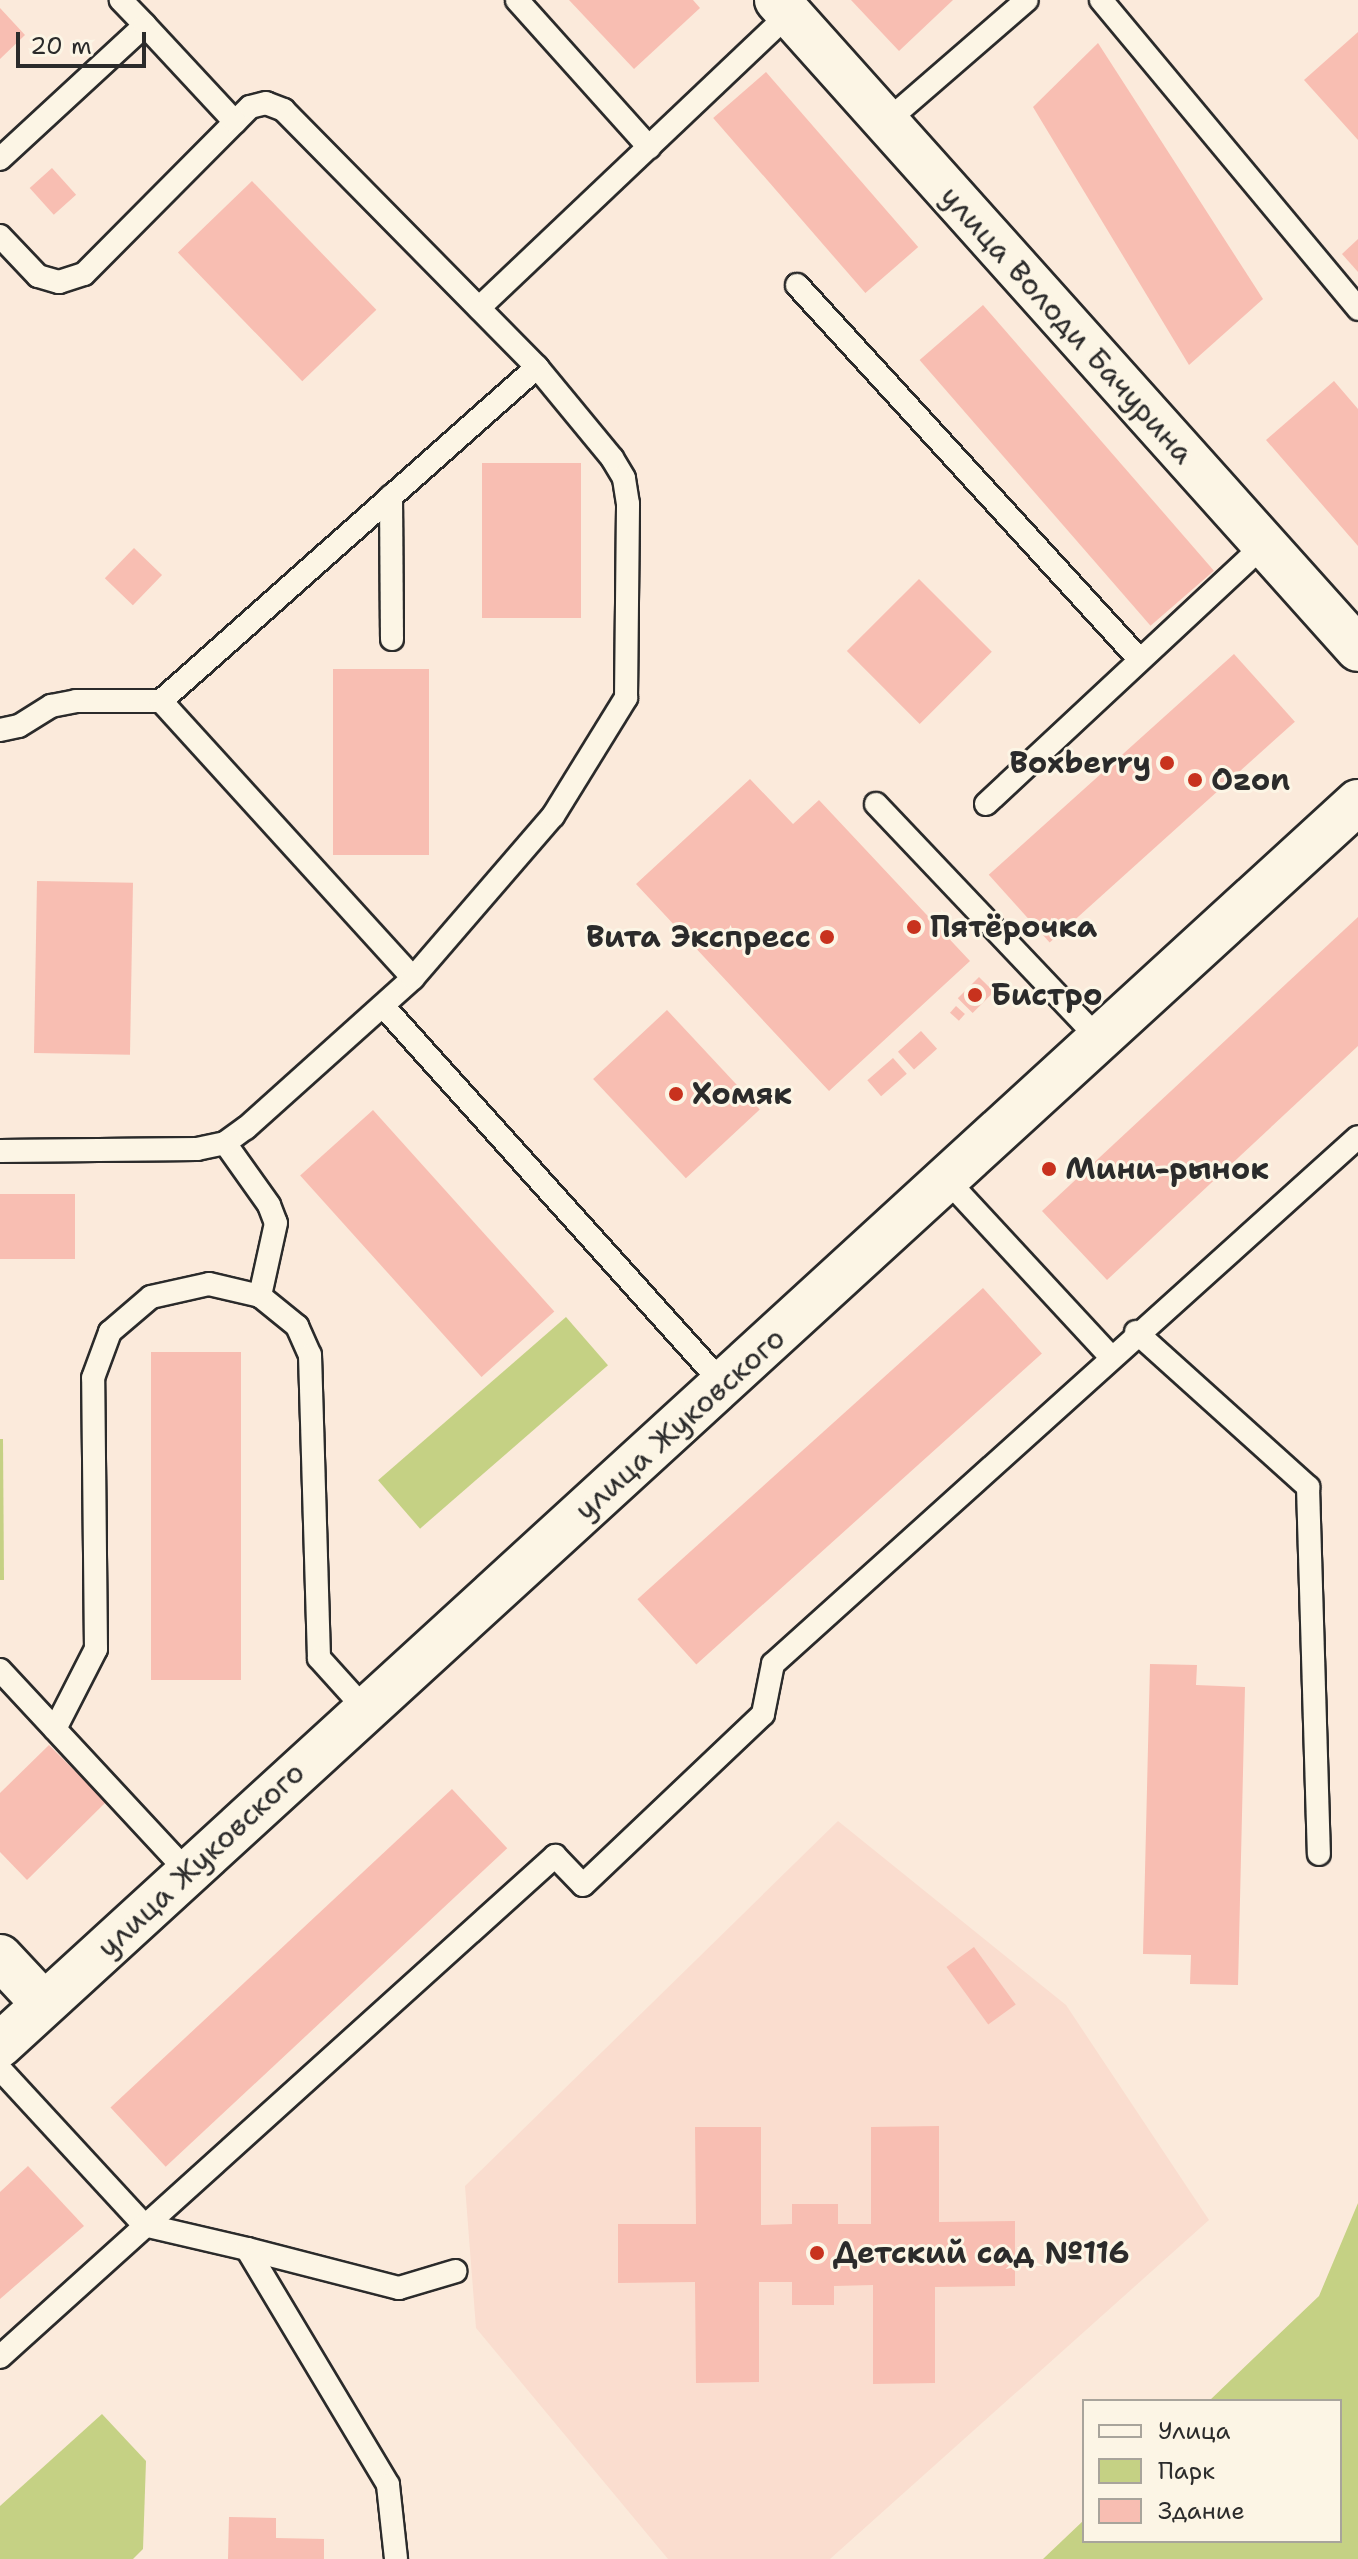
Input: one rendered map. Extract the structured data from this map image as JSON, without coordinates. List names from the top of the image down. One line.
{"streets":{"street":["улица Володи Бачурина","улица Жуковского"]},"places":["Boxberry","Ozon","Пятёрочка","Вита Экспресс","Бистро","Хомяк","Мини-рынок","Детский сад №116"],"legend":["Улица","Парк","Здание"],"scale_bar":"20 m"}
